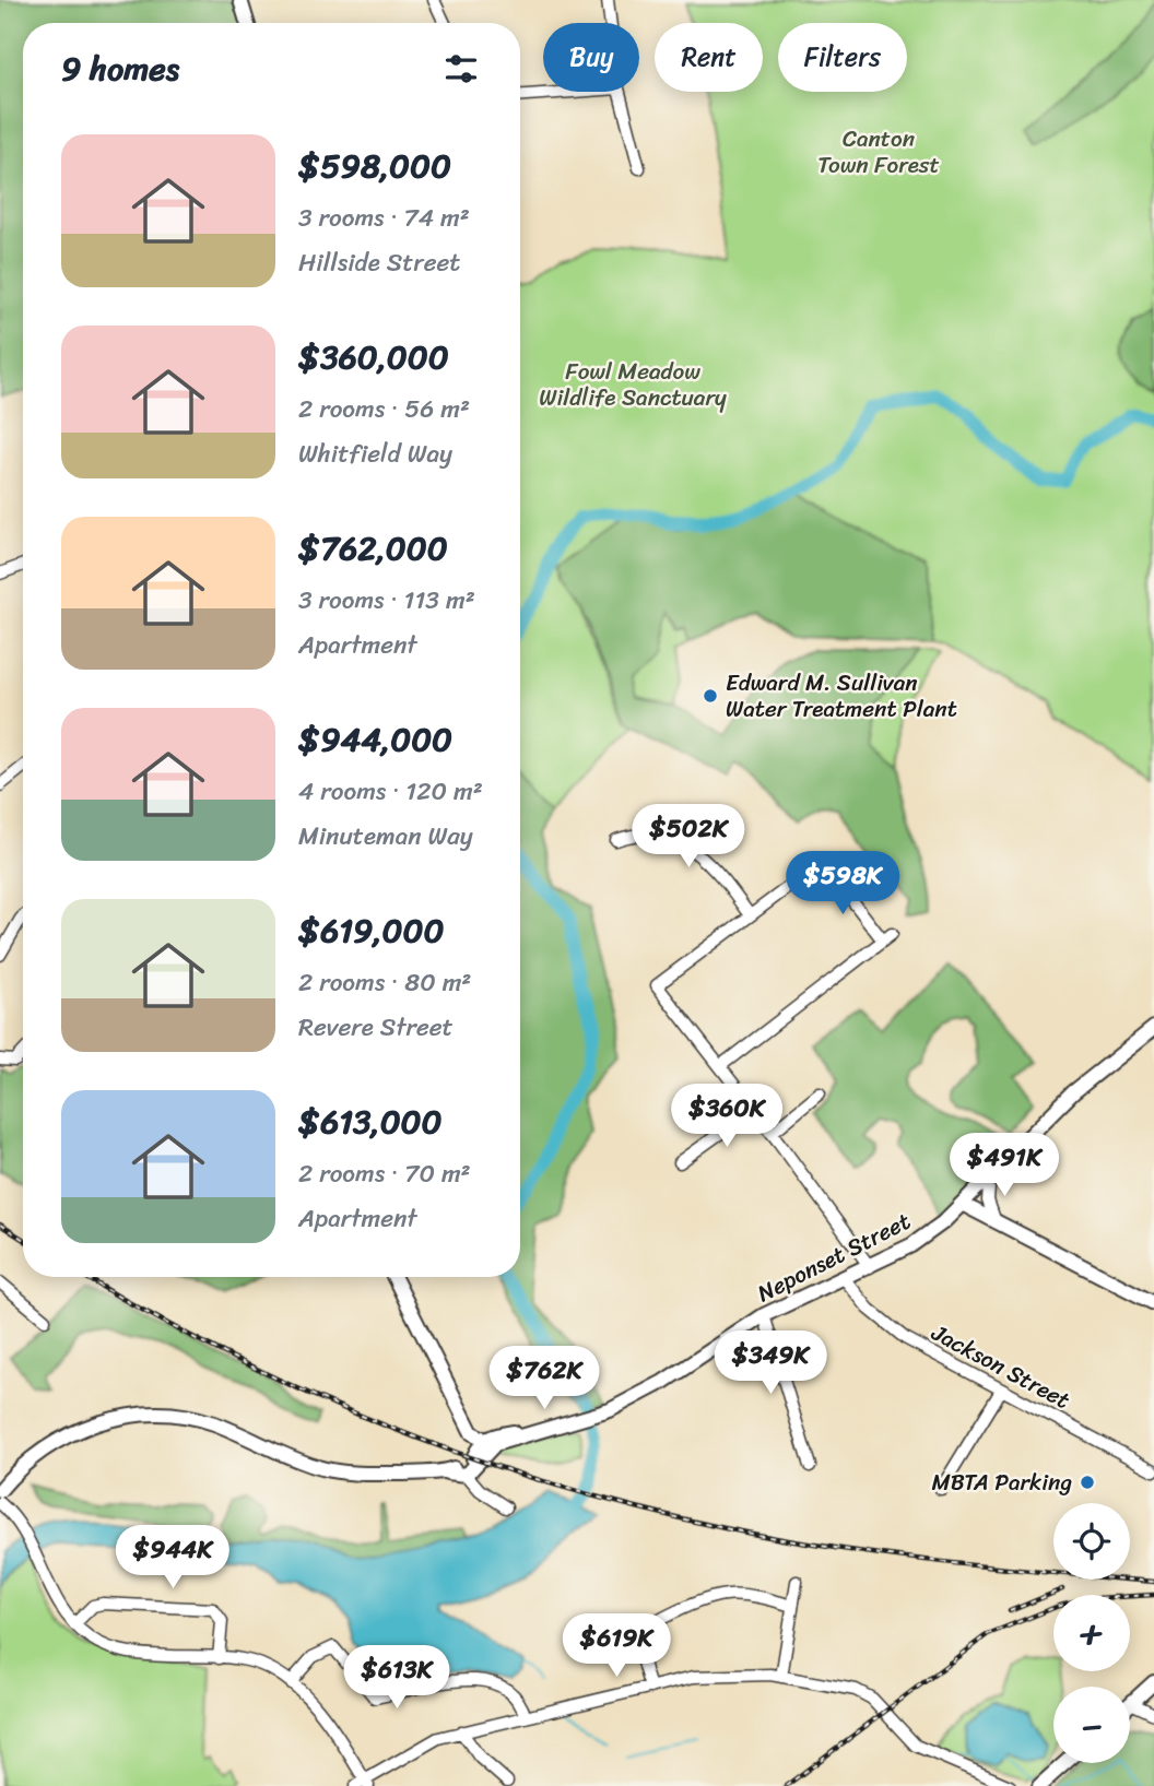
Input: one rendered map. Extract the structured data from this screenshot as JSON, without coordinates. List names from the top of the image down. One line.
{"streets":{"main road":["Neponset Street"],"street":["Jackson Street"]},"crossings":[["Neponset Street","Jackson Street"]],"parks":["Canton Town Forest","Fowl Meadow Wildlife Sanctuary"],"places":["Edward M. Sullivan Water Treatment Plant","MBTA Parking"],"page":{"chip":["Buy","Rent","Filters"],"heading":"9 homes","list":[{"name":"$598,000","note":"3 rooms · 74 m² · Hillside Street"},{"name":"$360,000","note":"2 rooms · 56 m² · Whitfield Way"},{"name":"$762,000","note":"3 rooms · 113 m² · Apartment"},{"name":"$944,000","note":"4 rooms · 120 m² · Minuteman Way"},{"name":"$619,000","note":"2 rooms · 80 m² · Revere Street"},{"name":"$613,000","note":"2 rooms · 70 m² · Apartment"}],"price":["$502K","$598K","$360K","$491K","$349K","$762K","$944K","$619K","$613K"],"map_buttons":["+","−"]}}
